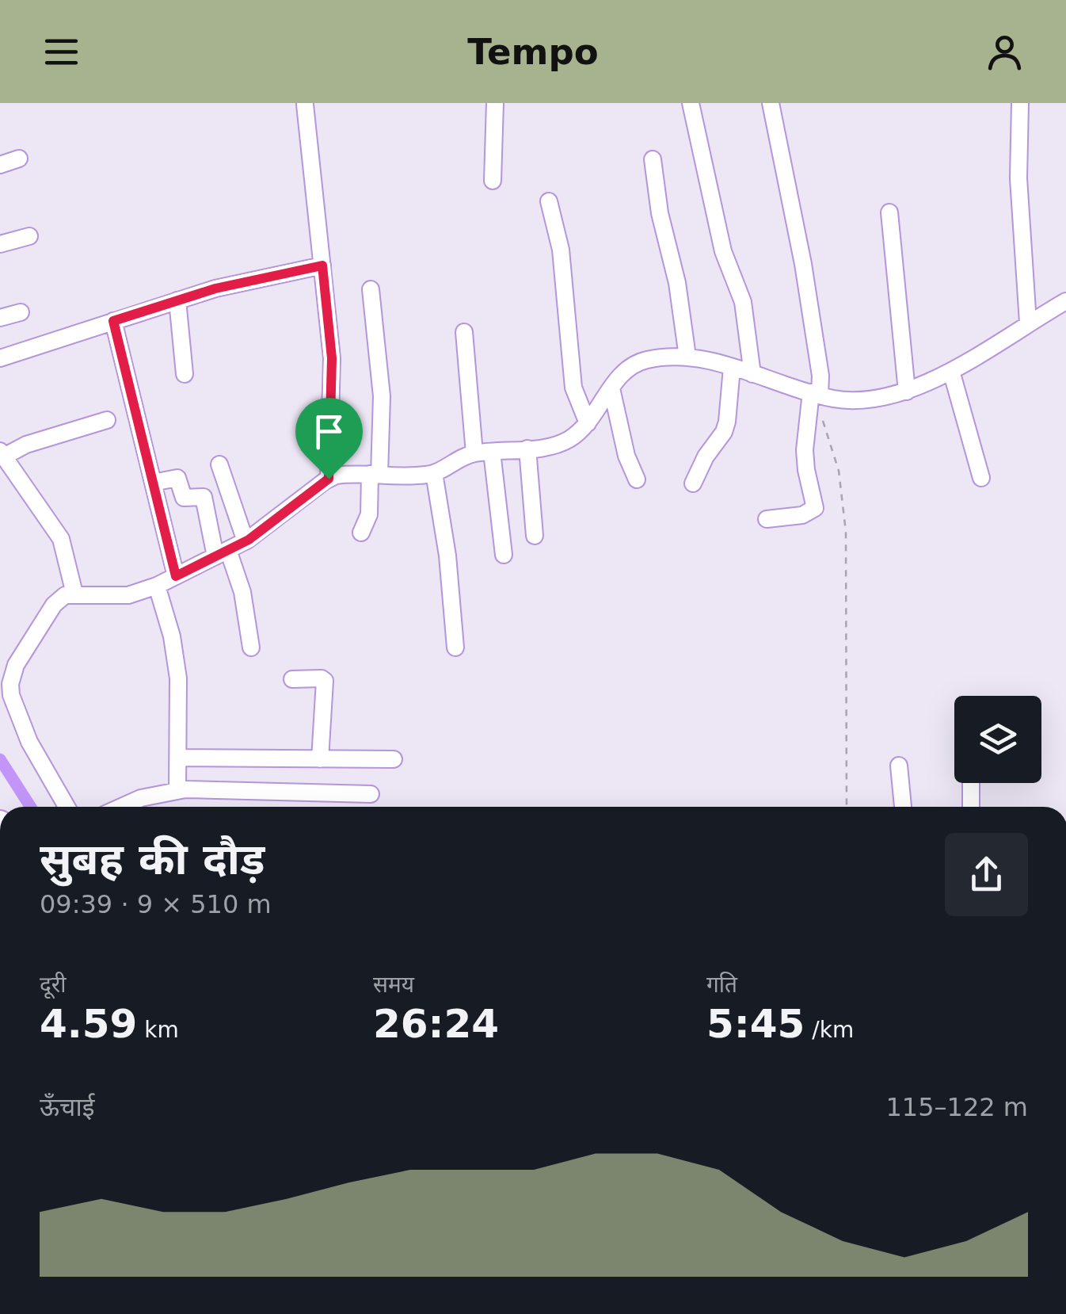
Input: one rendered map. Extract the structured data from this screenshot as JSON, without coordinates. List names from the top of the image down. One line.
{"page":{"header":"Tempo","heading":["सुबह की दौड़","09:39 · 9 × 510 m"],"stats":[["दूरी","4.59 km"],["समय","26:24"],["गति","5:45 /km"]],"chart":["ऊँचाई","115–122 m"]}}
